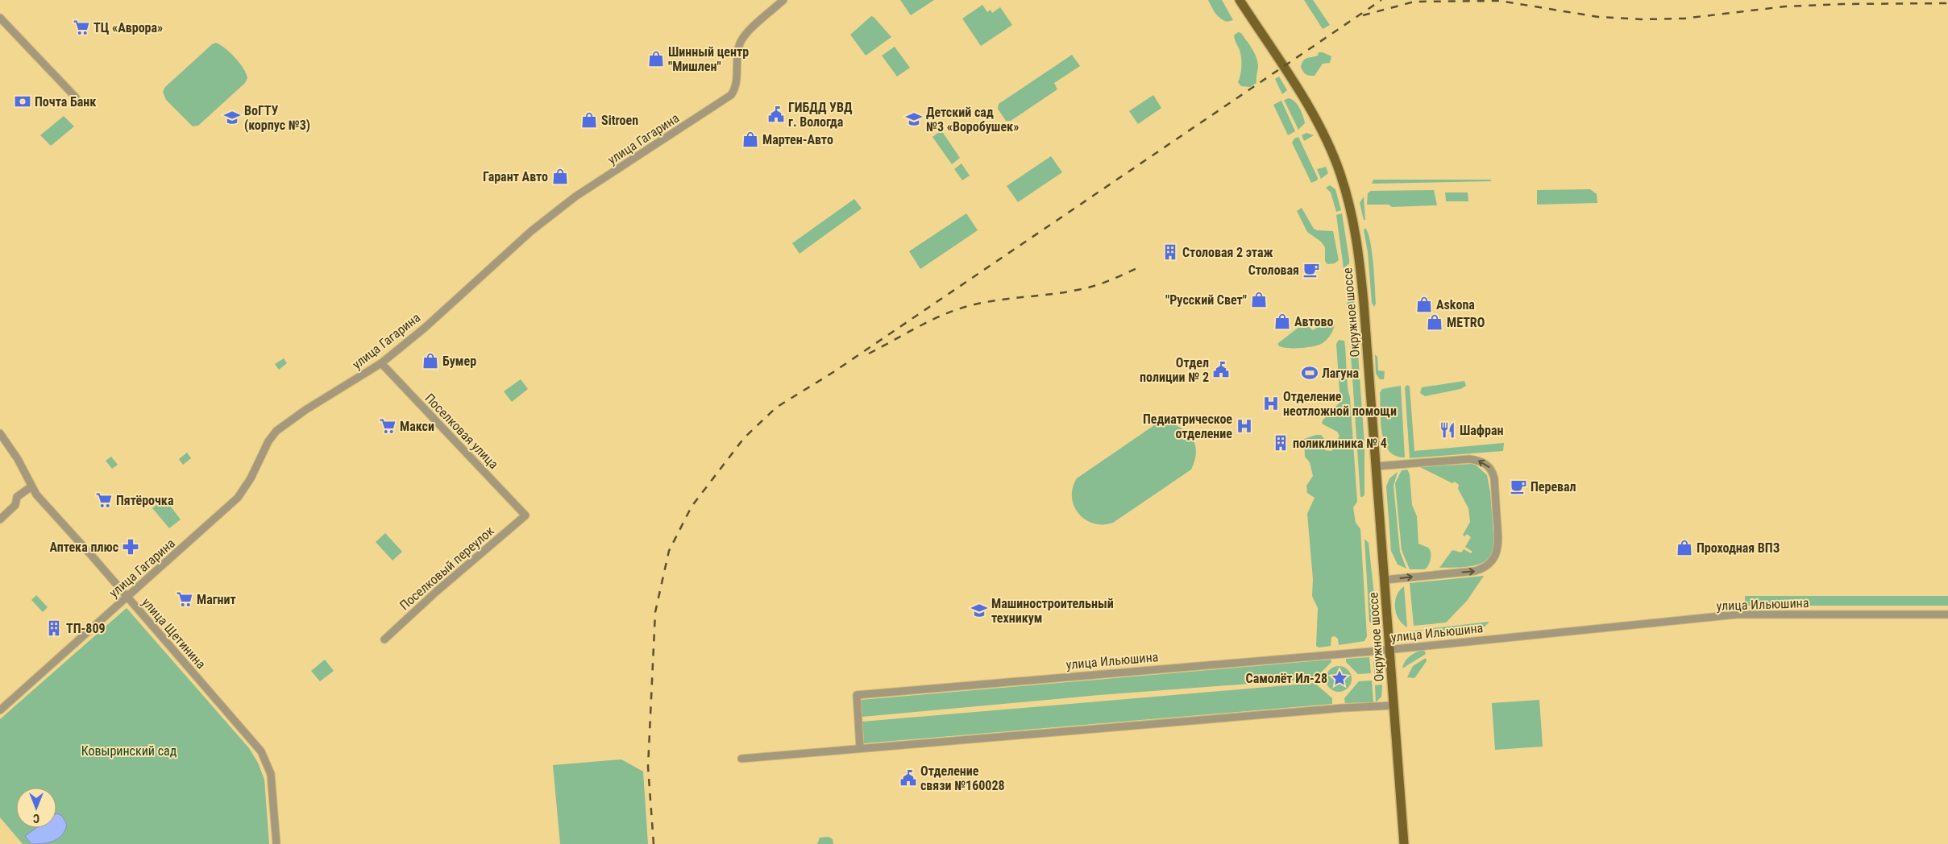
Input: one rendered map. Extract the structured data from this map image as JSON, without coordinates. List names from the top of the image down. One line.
{"streets":{"main road":["Окружное шоссе"],"street":["улица Гагарина","Поселковая улица","Поселковый переулок","улица Ильюшина","улица Щетинина"]},"crossings":[["улица Гагарина","Поселковая улица"],["улица Гагарина","улица Щетинина"],["Окружное шоссе","улица Ильюшина"],["Поселковая улица","Поселковый переулок"]],"parks":["Ковыринский сад"],"places":{"supermarket":["ТЦ «Аврора»","Макси","Пятёрочка","Магнит"],"shop":["Шинный центр \"Мишлен\"","Sitroen","Мартен-Авто","Гарант Авто","\"Русский Свет\"","Askona","Автово","METRO","Бумер","Проходная ВПЗ"],"bank":["Почта Банк"],"public building":["ГИБДД УВД г. Вологда","Отдел полиции № 2","Отделение связи №160028"],"school or university":["ВоГТУ (корпус №3)","Детский сад №3 «Воробушек»","Машиностроительный техникум"],"building":["Столовая 2 этаж","поликлиника № 4","ТП-809"],"cafe":["Столовая","Перевал"],"sports":["Лагуна"],"hospital":["Отделение неотложной помощи","Педиатрическое отделение"],"restaurant":["Шафран"],"pharmacy":["Аптека плюс"],"place":["Самолёт Ил-28"]},"north":"bottom"}
